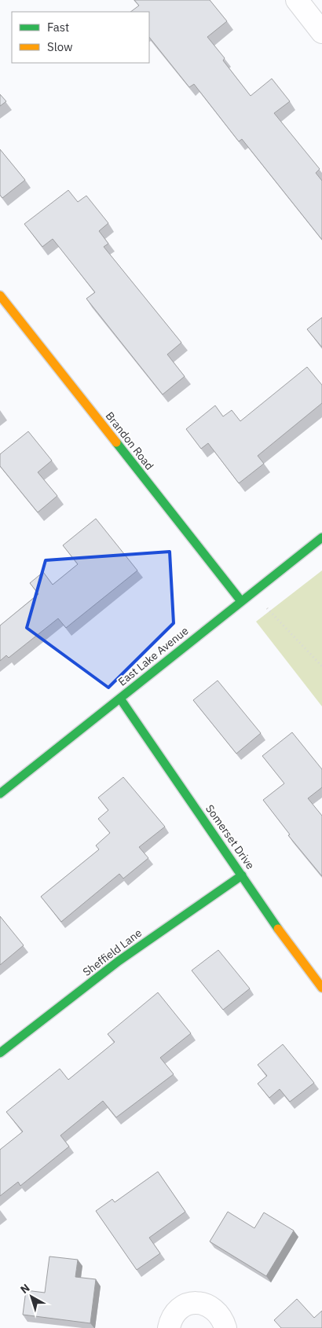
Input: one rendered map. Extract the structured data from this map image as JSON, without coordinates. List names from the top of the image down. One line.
{"streets":{"street":["Brandon Road","East Lake Avenue","Somerset Drive","Sheffield Lane"]},"crossings":[["Brandon Road","East Lake Avenue"],["East Lake Avenue","Somerset Drive"],["Somerset Drive","Sheffield Lane"]],"legend":["Fast","Slow"],"north":"top left"}
